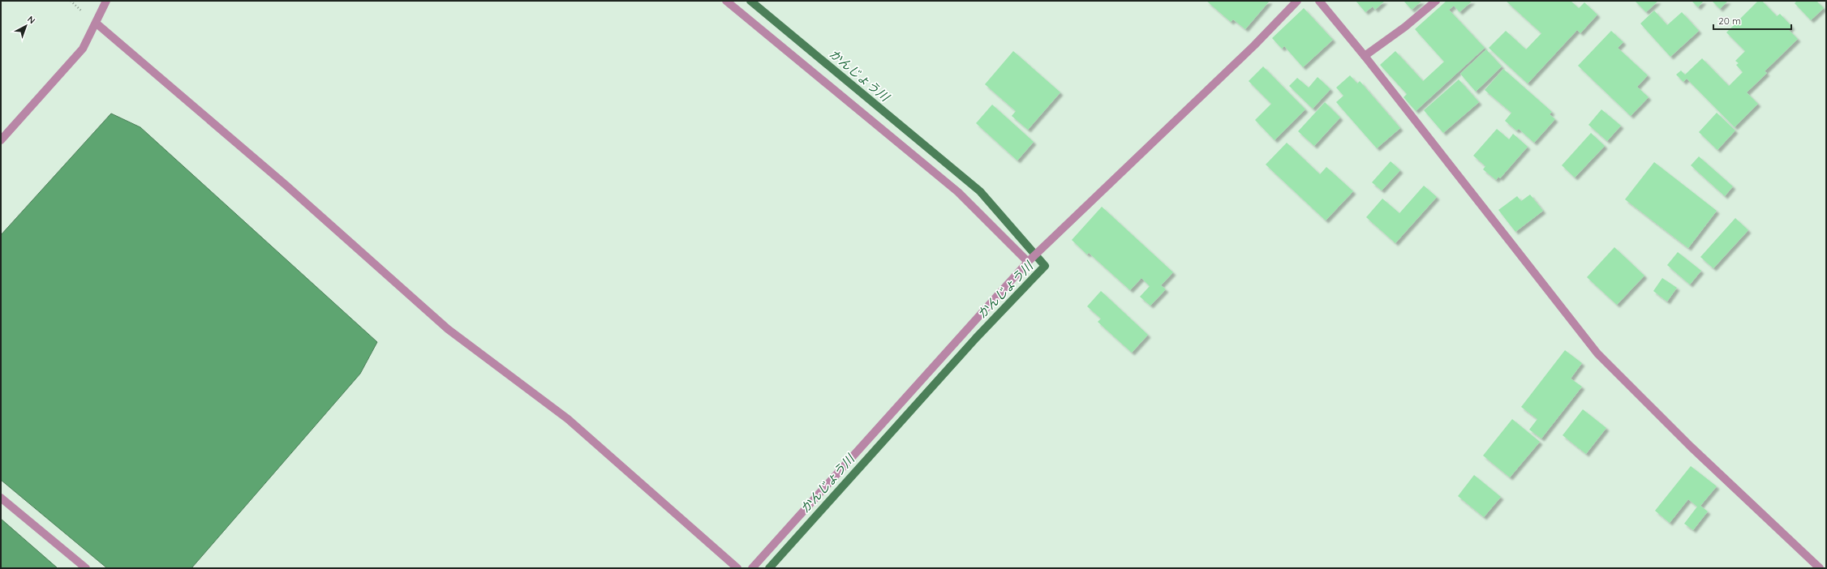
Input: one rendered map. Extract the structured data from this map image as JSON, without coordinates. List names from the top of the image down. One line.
{"water":["かんじょう川"],"scale_bar":"20 m","north":"top right"}
